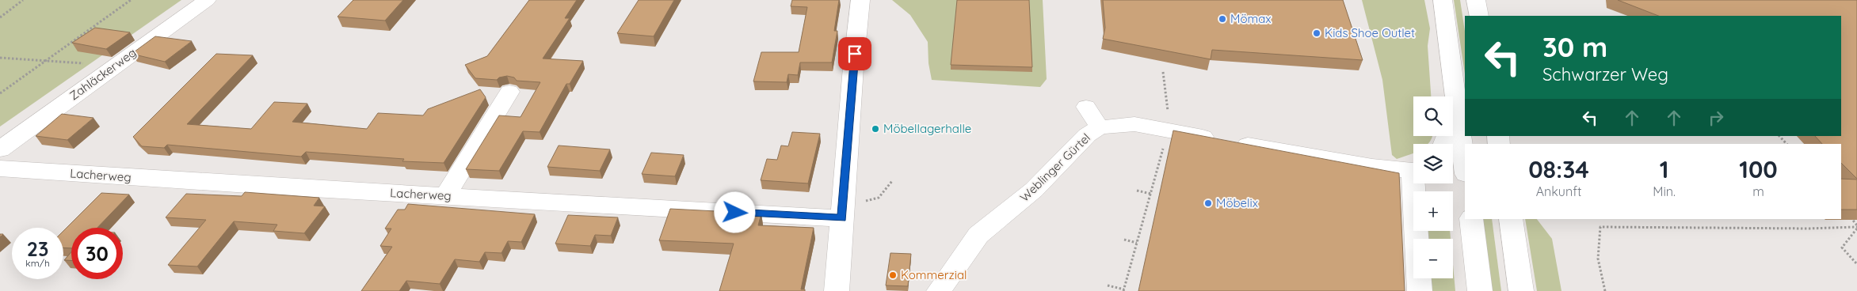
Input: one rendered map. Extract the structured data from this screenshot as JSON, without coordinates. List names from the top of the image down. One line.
{"streets":{"street":["Zahläckerweg","Weblinger Gürtel","Lacherweg"]},"places":["Mömax","Kids Shoe Outlet","Möbellagerhalle","Möbelix","Kommerzial"],"page":{"turn":["30 m","Schwarzer Weg"],"map_buttons":["+","−"],"eta":["08:34","Ankunft","1","Min.","100","m"],"speed":"23 km/h","limit":"30"}}
